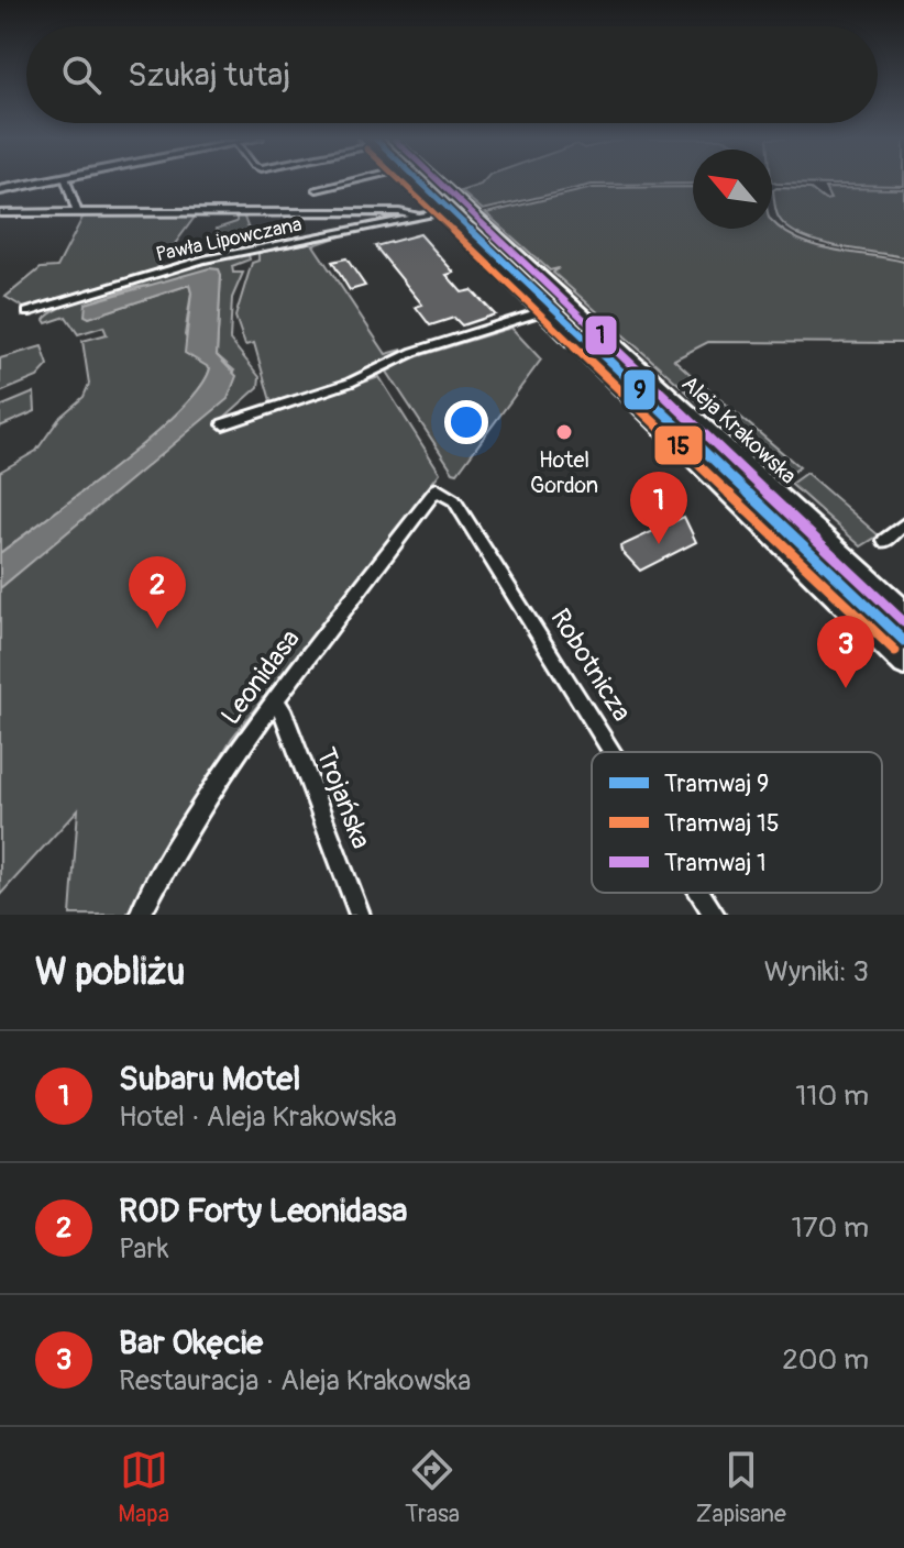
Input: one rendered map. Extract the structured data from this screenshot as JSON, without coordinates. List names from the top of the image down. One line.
{"streets":{"main road":["Aleja Krakowska"],"street":["Pawła Lipowczana","Robotnicza","Leonidasa","Trojańska"]},"crossings":[["Robotnicza","Leonidasa"],["Leonidasa","Trojańska"]],"places":["Hotel Gordon"],"lines":["tram line 9","tram line 15","tram line 1"],"legend":["Tramwaj 9","Tramwaj 15","Tramwaj 1"],"north":"top left","page":{"search":"Szukaj tutaj","pins":["1","2","3"],"heading":["W pobliżu","Wyniki: 3"],"list":[{"mark":"1","name":"Subaru Motel","note":"Hotel · Aleja Krakowska","value":"110 m"},{"mark":"2","name":"ROD Forty Leonidasa","note":"Park","value":"170 m"},{"mark":"3","name":"Bar Okęcie","note":"Restauracja · Aleja Krakowska","value":"200 m"}],"nav":["Mapa","Trasa","Zapisane"]}}
